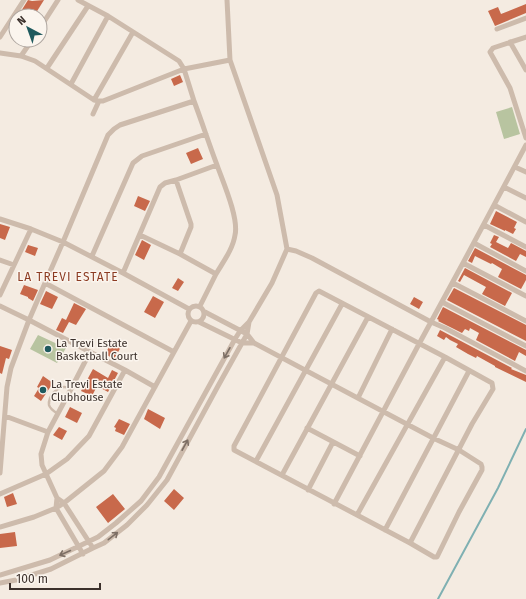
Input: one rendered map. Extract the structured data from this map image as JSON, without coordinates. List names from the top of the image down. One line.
{"districts":["LA TREVI ESTATE"],"places":["La Trevi Estate Basketball Court","La Trevi Estate Clubhouse"],"scale_bar":"100 m","north":"top left"}
